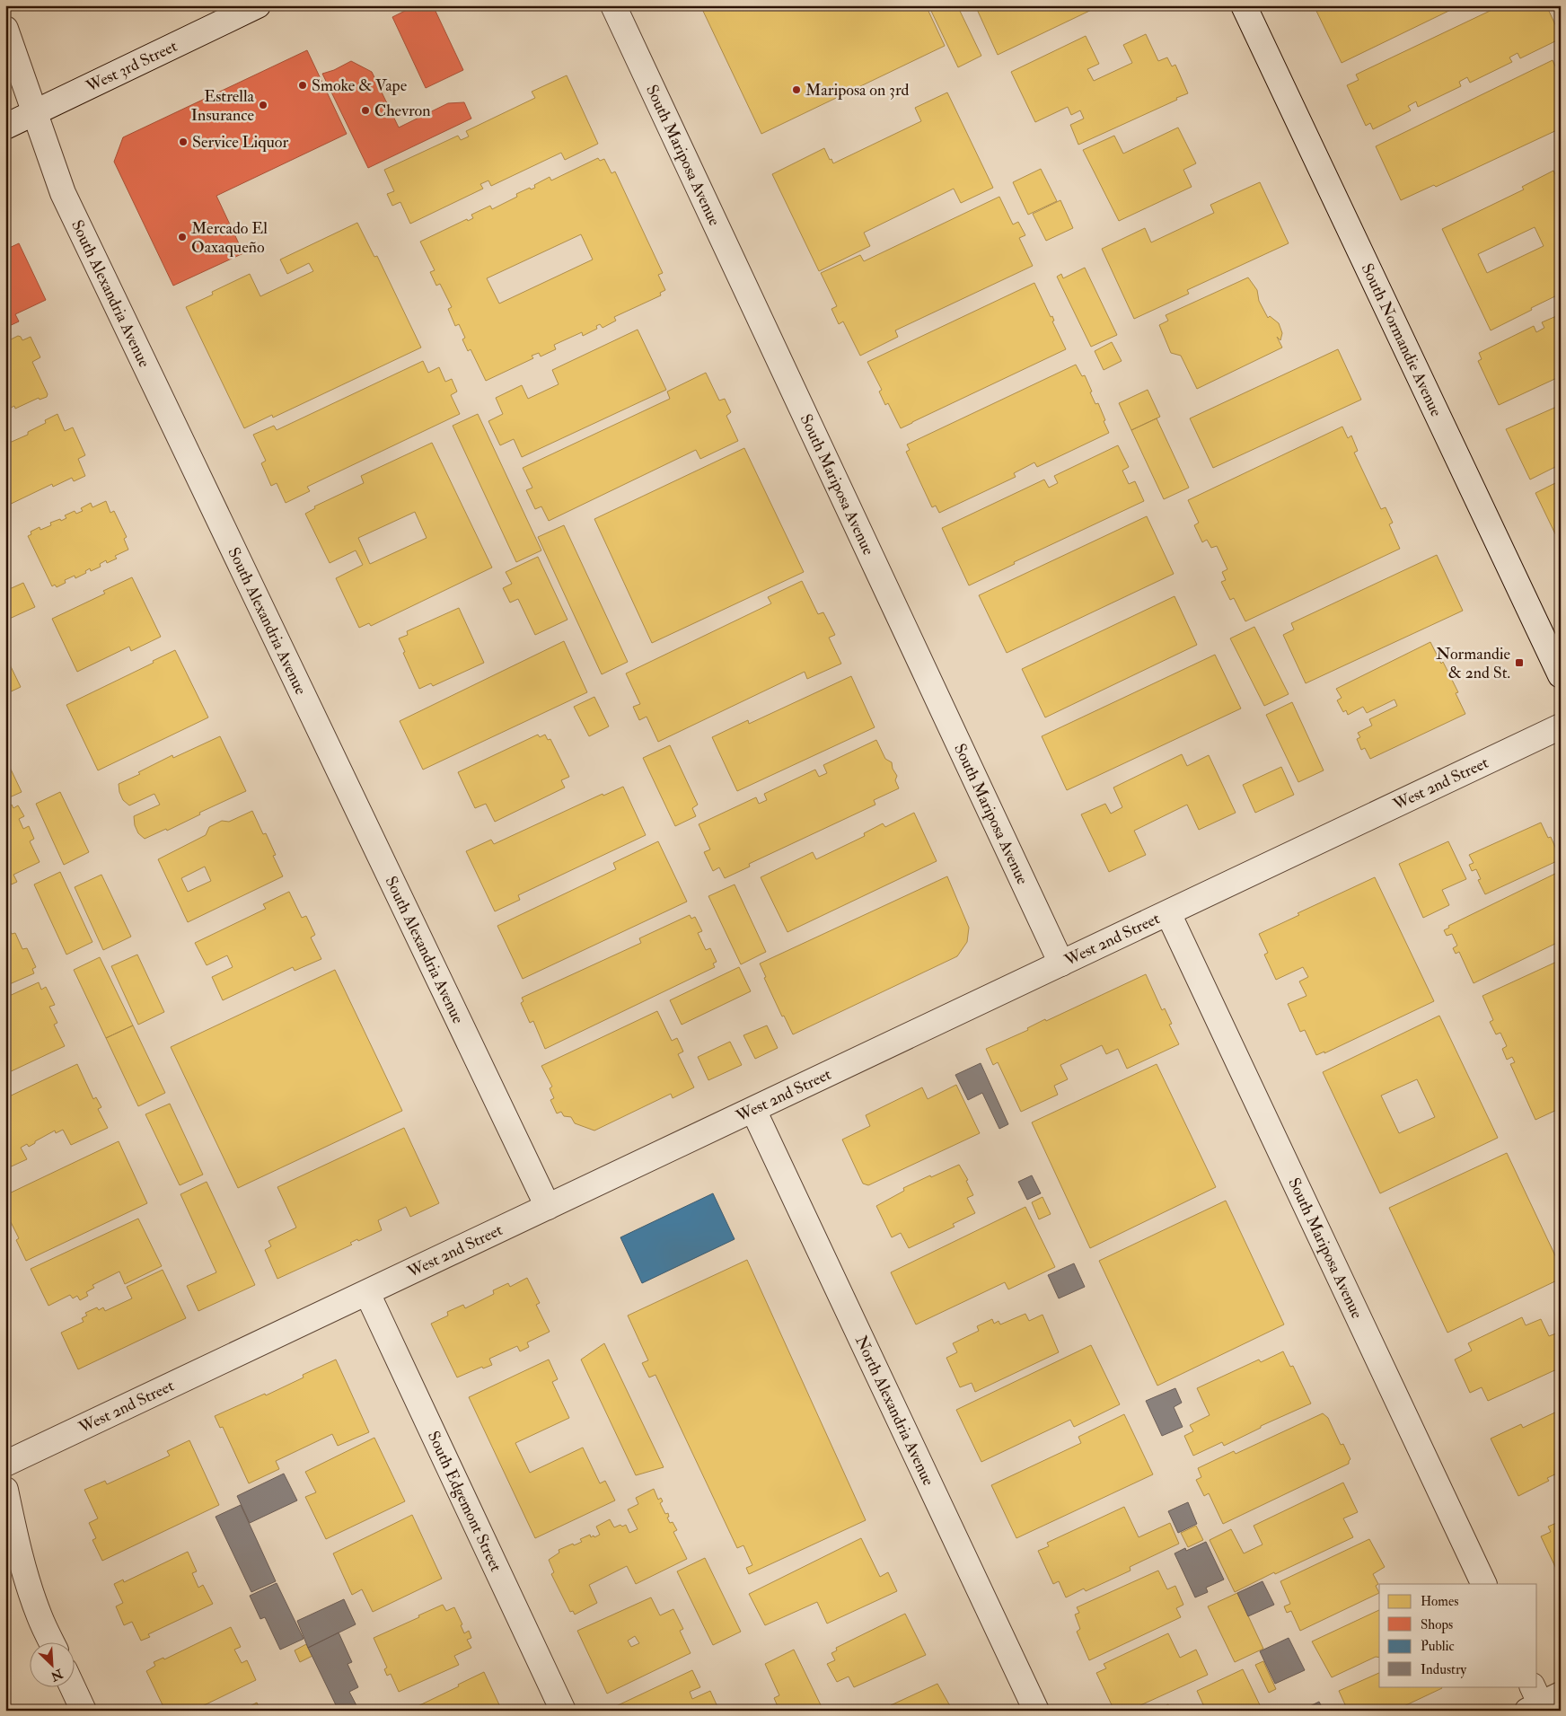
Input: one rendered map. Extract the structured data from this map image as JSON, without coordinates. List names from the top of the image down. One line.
{"streets":{"street":["West 3rd Street","South Mariposa Avenue","South Alexandria Avenue","South Normandie Avenue","West 2nd Street","North Alexandria Avenue","South Edgemont Street"]},"crossings":[["West 3rd Street","South Alexandria Avenue"],["South Mariposa Avenue","West 2nd Street"],["South Alexandria Avenue","West 2nd Street"],["West 2nd Street","North Alexandria Avenue"],["West 2nd Street","South Edgemont Street"]],"places":{"other":["Smoke & Vape","Mariposa on 3rd","Estrella Insurance","Chevron","Service Liquor","Mercado El Oaxaqueño"],"transit":["Normandie & 2nd St."]},"legend":["Homes","Shops","Public","Industry"],"north":"bottom right"}
